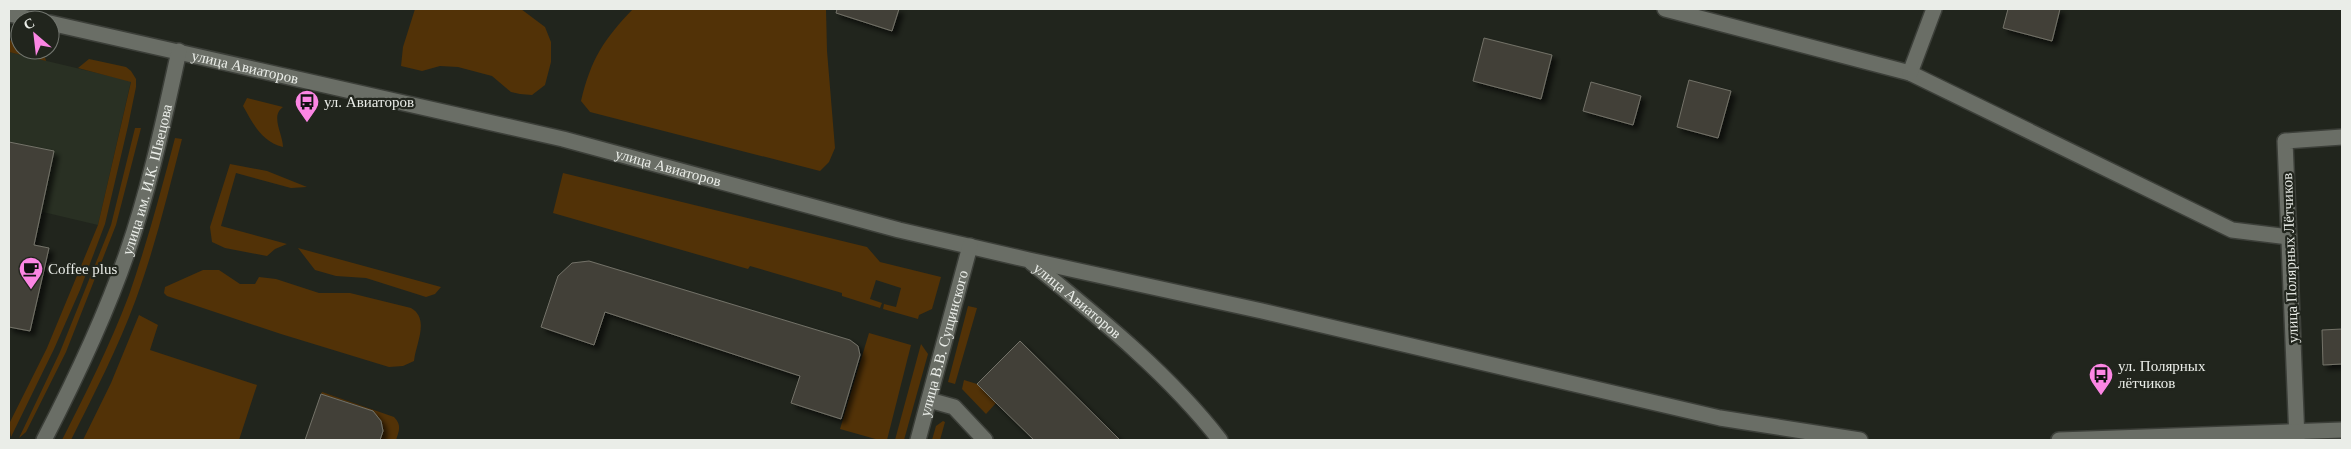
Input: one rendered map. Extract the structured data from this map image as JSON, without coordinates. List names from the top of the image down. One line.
{"streets":{"street":["улица Авиаторов","улица им. И.К. Швецова","улица Полярных Лётчиков","улица В.В. Сущинского"]},"crossings":[["улица Авиаторов","улица им. И.К. Швецова"],["улица Авиаторов","улица В.В. Сущинского"]],"places":{"bus stop":["ул. Авиаторов","ул. Полярных лётчиков"],"cafe":["Coffee plus"]},"north":"top left"}
